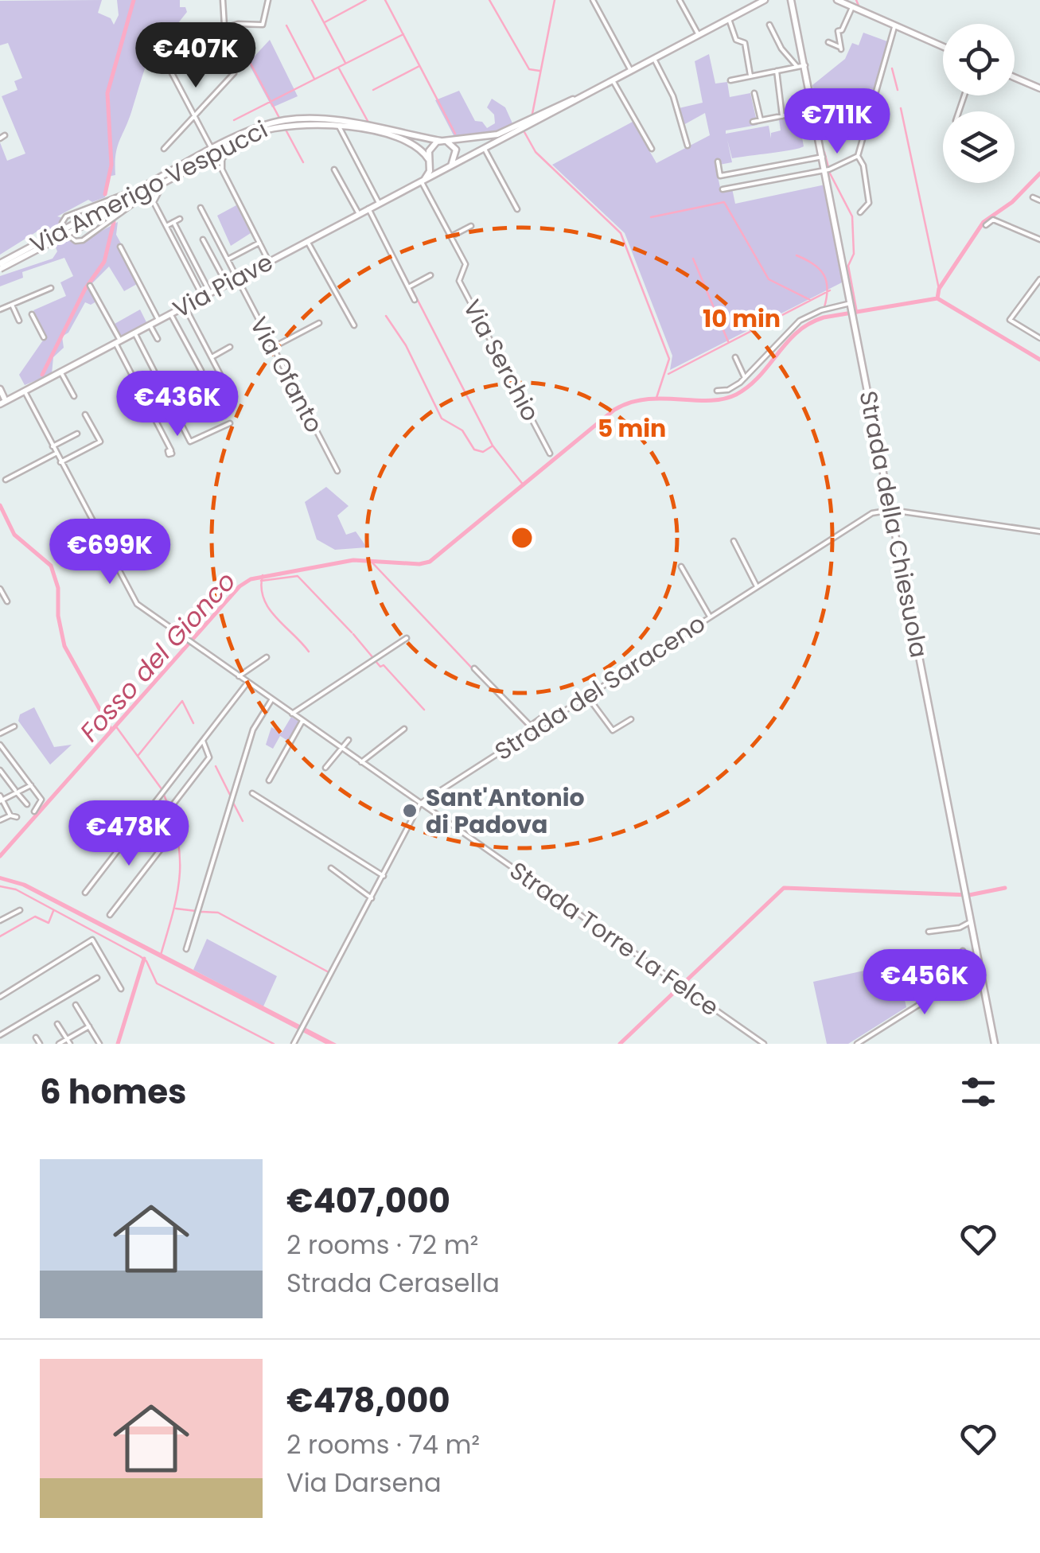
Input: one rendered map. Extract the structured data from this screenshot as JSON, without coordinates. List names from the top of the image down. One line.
{"streets":{"street":["Via Amerigo Vespucci","Via Piave","Via Serchio","Via Ofanto","Strada della Chiesuola","Strada del Saraceno","Strada Torre La Felce"]},"crossings":[["Via Amerigo Vespucci","Via Piave"],["Via Piave","Via Serchio"],["Via Piave","Via Ofanto"],["Via Piave","Strada Torre La Felce"],["Strada della Chiesuola","Strada del Saraceno"],["Strada del Saraceno","Strada Torre La Felce"]],"water":["Fosso del Gionco"],"places":["Sant'Antonio di Padova"],"page":{"price":["€407K","€711K","€436K","€699K","€478K","€456K"],"heading":"6 homes","list":[{"name":"€407,000","note":"2 rooms · 72 m² · Strada Cerasella"},{"name":"€478,000","note":"2 rooms · 74 m² · Via Darsena"}]},"rings":["10 min","5 min"]}
